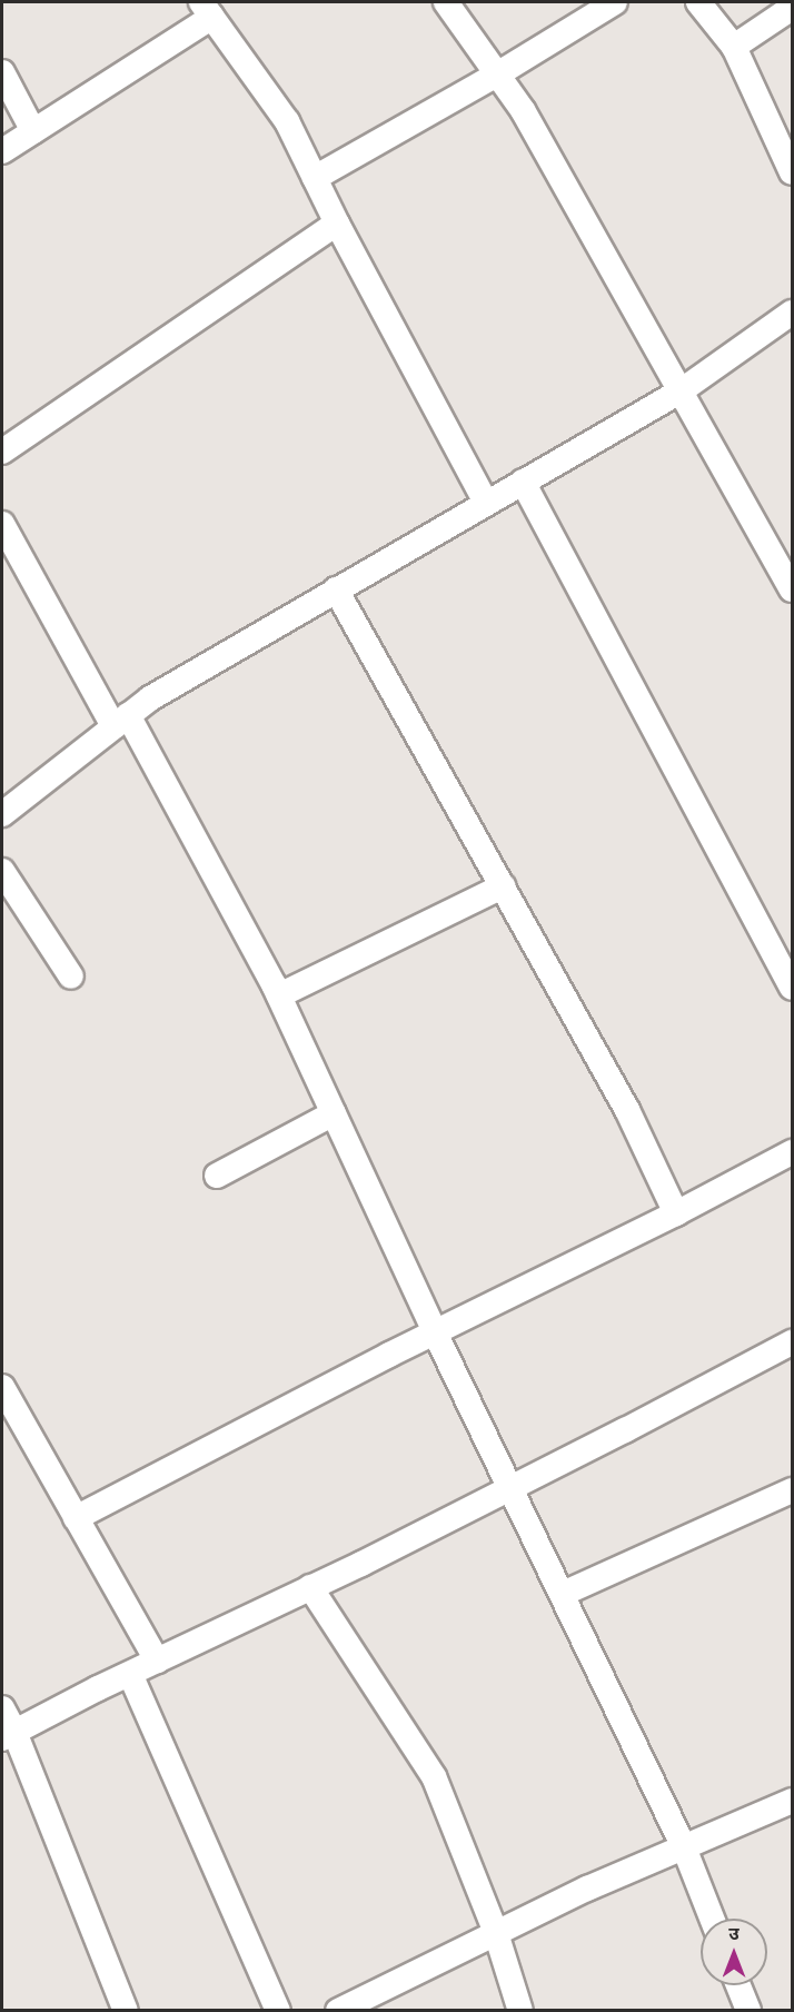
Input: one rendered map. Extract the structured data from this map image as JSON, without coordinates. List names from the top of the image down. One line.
{"north":"top"}
